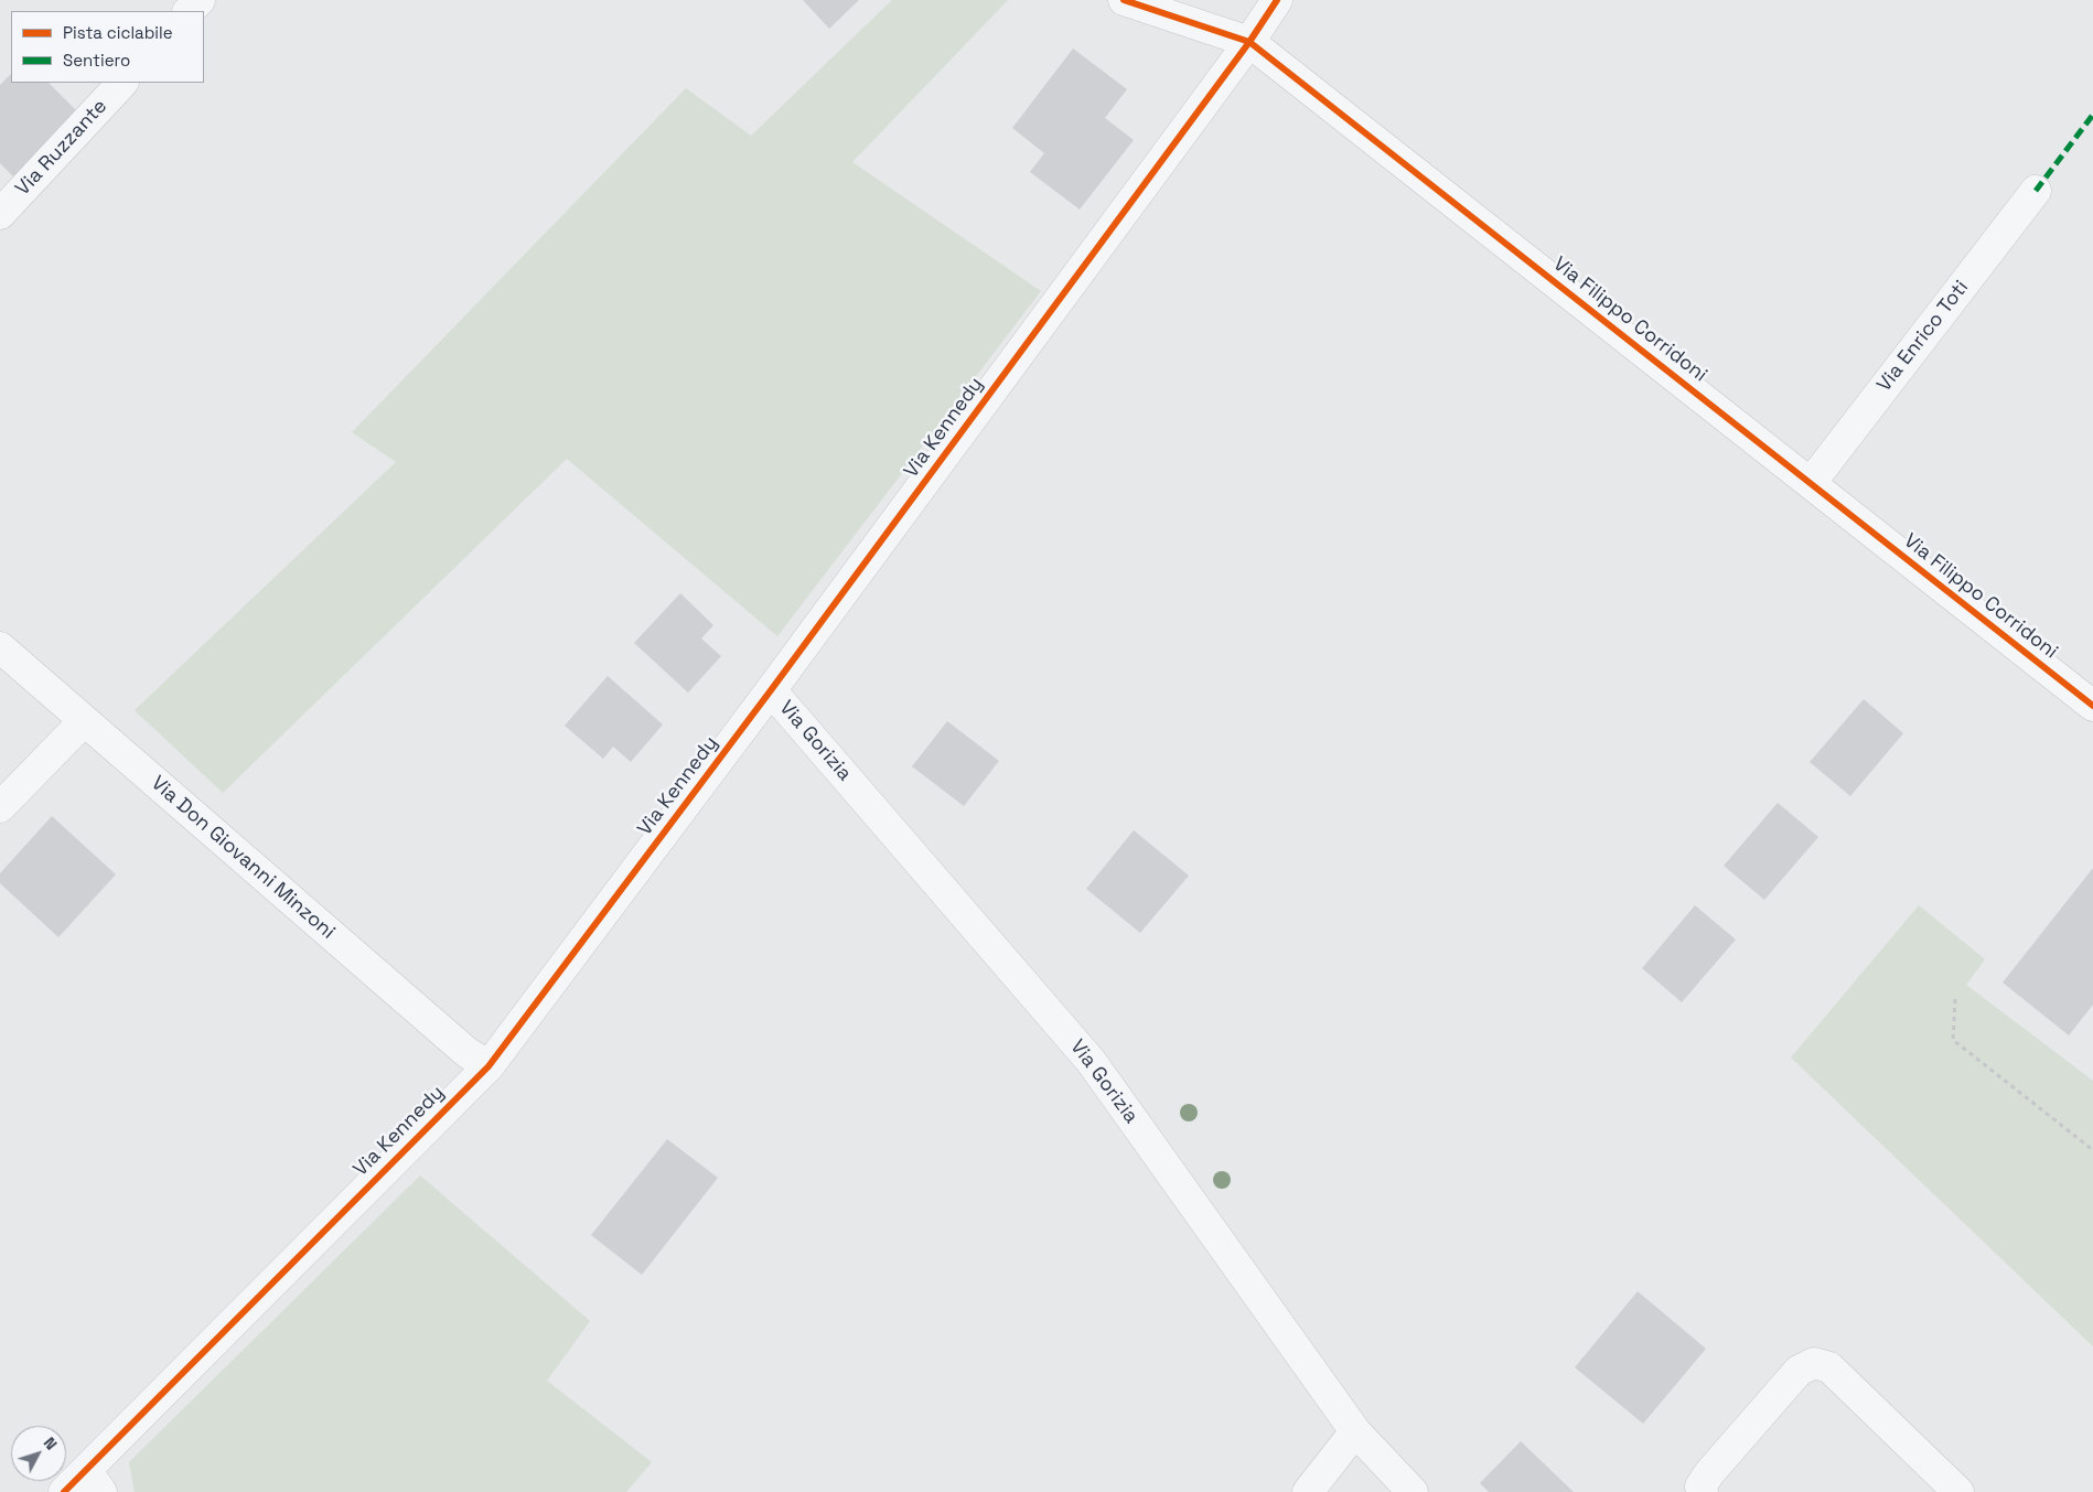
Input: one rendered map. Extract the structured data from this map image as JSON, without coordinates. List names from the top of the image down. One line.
{"streets":{"street":["Via Ruzzante","Via Filippo Corridoni","Via Enrico Toti","Via Kennedy","Via Gorizia","Via Don Giovanni Minzoni"]},"crossings":[["Via Filippo Corridoni","Via Enrico Toti"],["Via Filippo Corridoni","Via Kennedy"],["Via Kennedy","Via Gorizia"],["Via Kennedy","Via Don Giovanni Minzoni"]],"legend":["Pista ciclabile","Sentiero"],"north":"top right"}
